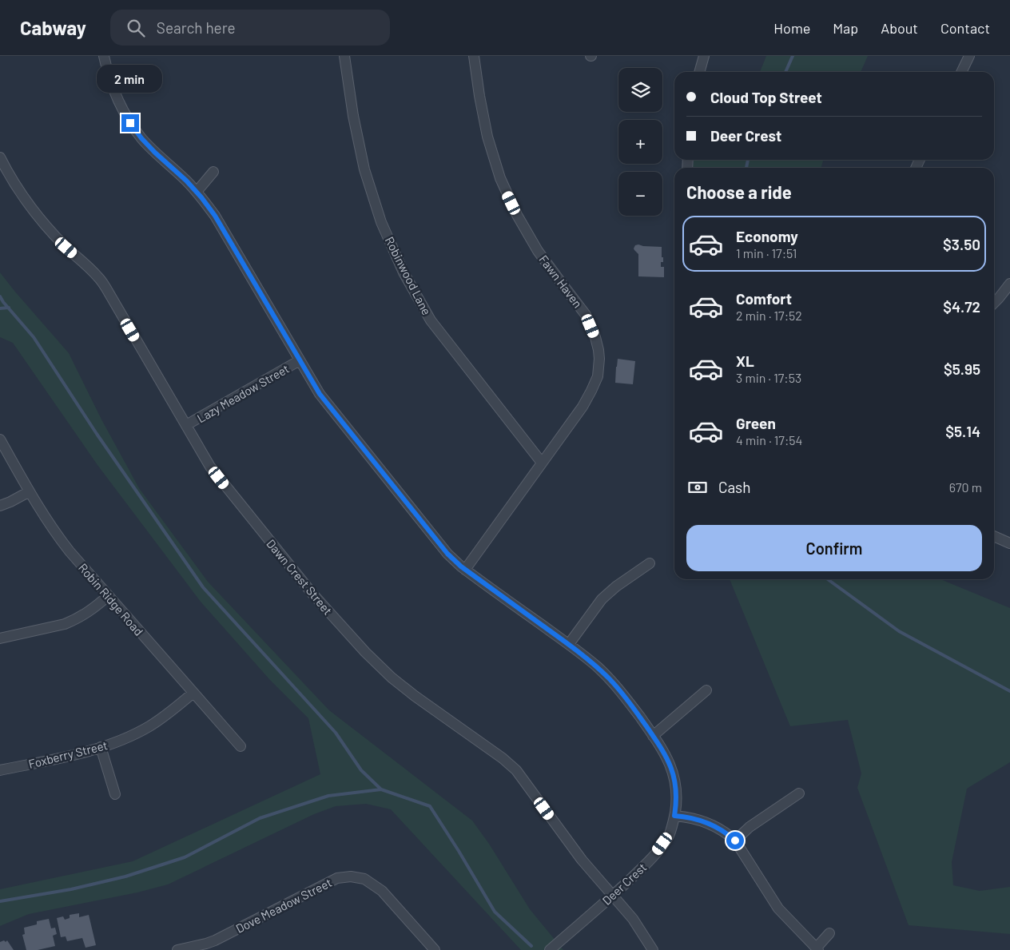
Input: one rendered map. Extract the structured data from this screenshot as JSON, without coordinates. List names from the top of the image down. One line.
{"streets":{"street":["Robinwood Lane","Fawn Haven","Lazy Meadow Street","Dawn Crest Street","Robin Ridge Road","Foxberry Street","Deer Crest","Dove Meadow Street"]},"crossings":[["Robinwood Lane","Fawn Haven"],["Fawn Haven","Deer Crest"],["Lazy Meadow Street","Dawn Crest Street"],["Lazy Meadow Street","Deer Crest"],["Dawn Crest Street","Deer Crest"],["Robin Ridge Road","Foxberry Street"]],"page":{"header":"Cabway","search":"Search here","nav":["Home","Map","About","Contact"],"bubble":"2 min","map_buttons":["+","−"],"banner":["Cloud Top Street","Deer Crest"],"heading":"Choose a ride","list":[{"name":"Economy","note":"1 min · 17:51","value":"$3.50"},{"name":"Comfort","note":"2 min · 17:52","value":"$4.72"},{"name":"XL","note":"3 min · 17:53","value":"$5.95"},{"name":"Green","note":"4 min · 17:54","value":"$5.14"}],"pay":["Cash","670 m"],"buttons":"Confirm"}}
